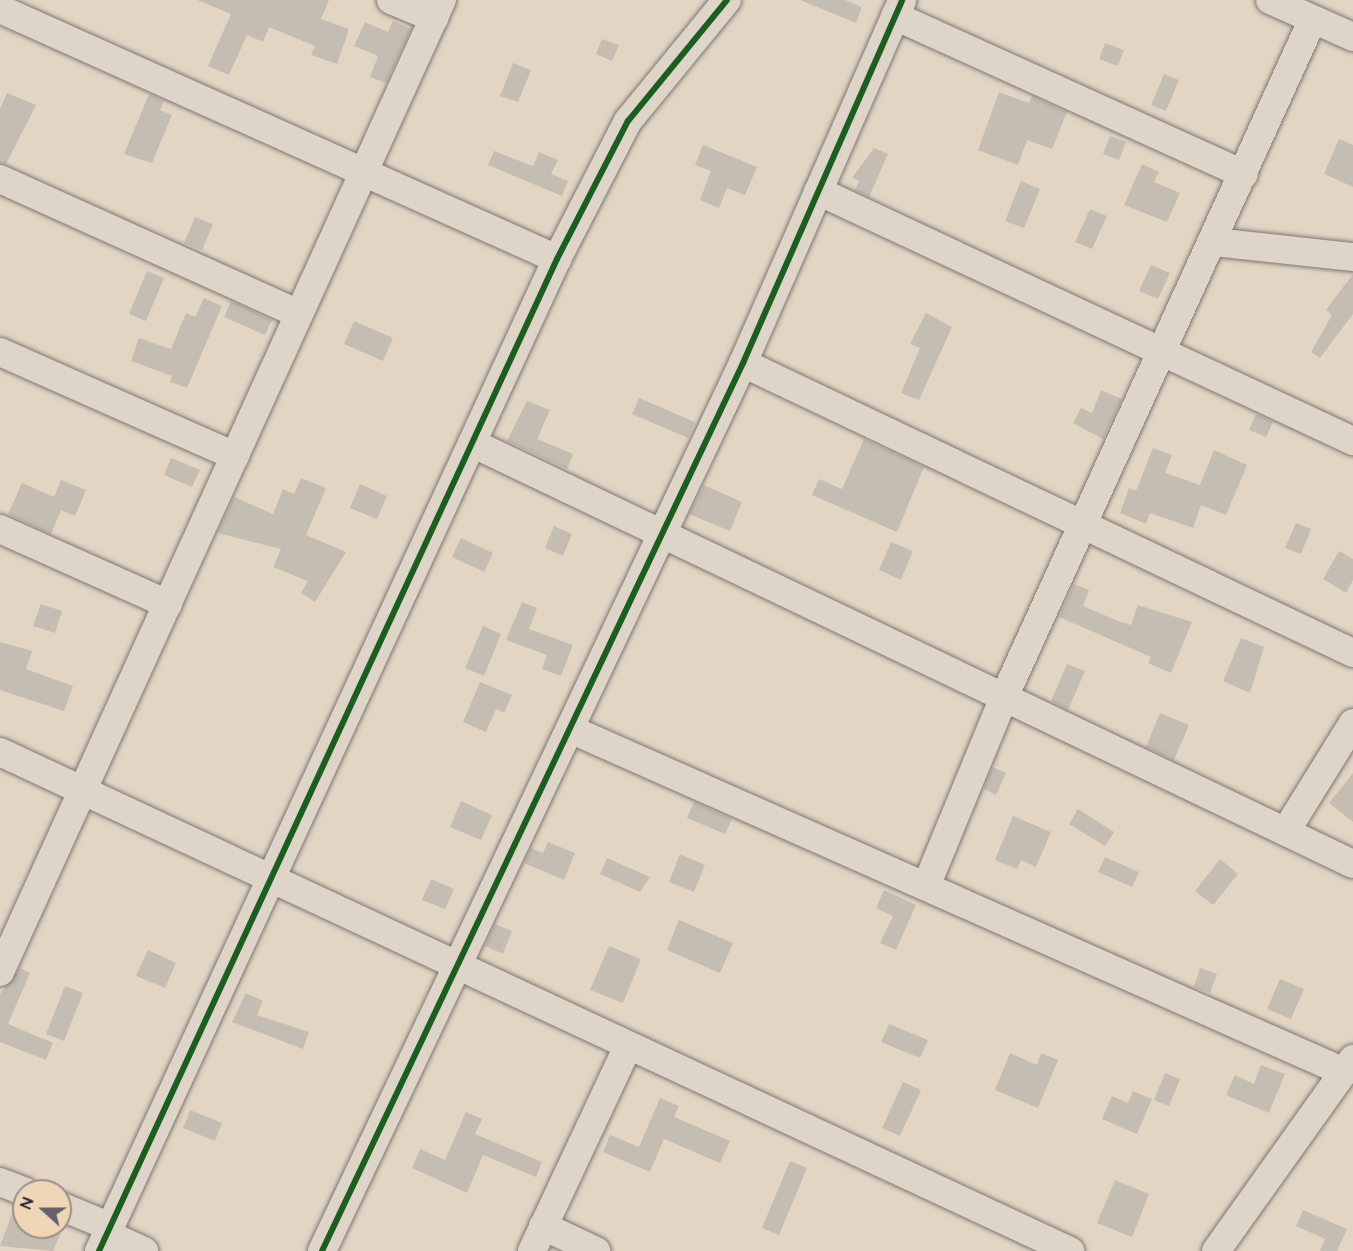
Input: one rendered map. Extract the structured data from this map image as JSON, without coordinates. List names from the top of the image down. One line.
{"north":"left"}
